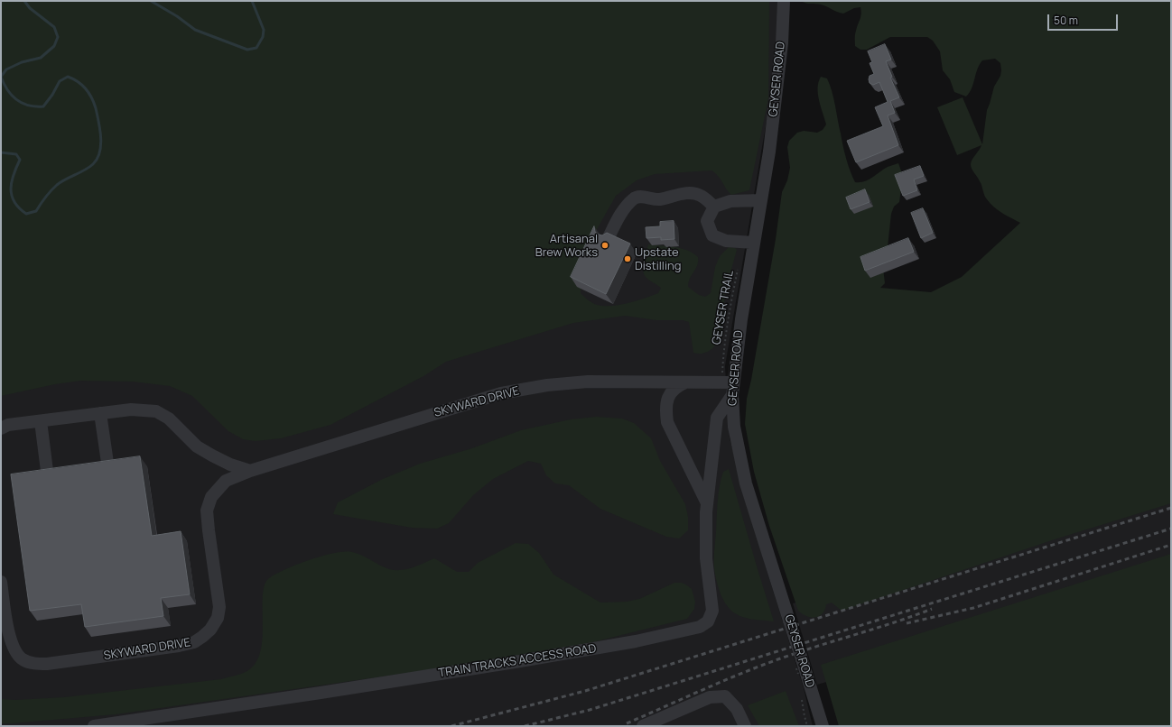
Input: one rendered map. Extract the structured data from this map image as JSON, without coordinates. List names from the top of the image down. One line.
{"streets":{"street":["GEYSER ROAD","SKYWARD DRIVE","TRAIN TRACKS ACCESS ROAD"],"path":["GEYSER TRAIL"]},"crossings":[["GEYSER ROAD","SKYWARD DRIVE"],["GEYSER ROAD","TRAIN TRACKS ACCESS ROAD"]],"places":["Artisanal Brew Works","Upstate Distilling"],"scale_bar":"50 m"}
